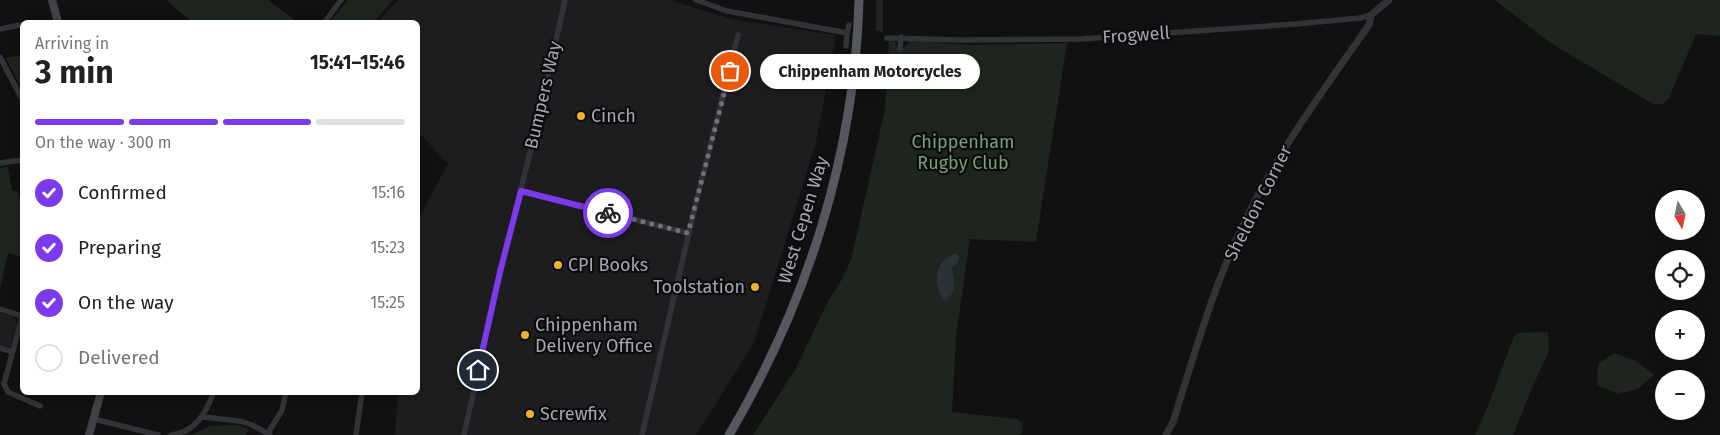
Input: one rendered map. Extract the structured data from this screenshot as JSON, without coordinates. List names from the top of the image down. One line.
{"streets":{"highway":["West Cepen Way"],"street":["Frogwell","Bumpers Way","Sheldon Corner"]},"crossings":[["Frogwell","Sheldon Corner"]],"parks":["Chippenham Rugby Club"],"places":["Chippenham Motorcycles","Cinch","CPI Books","Toolstation","Chippenham Delivery Office","Screwfix"],"north":"bottom","page":{"heading":["3 min","Arriving in","15:41–15:46"],"bubble":"Chippenham Motorcycles","bar":"On the way · 300 m","list":[["Confirmed","15:16"],["Preparing","15:23"],["On the way","15:25"],"Delivered"],"map_buttons":["+","−"]}}
